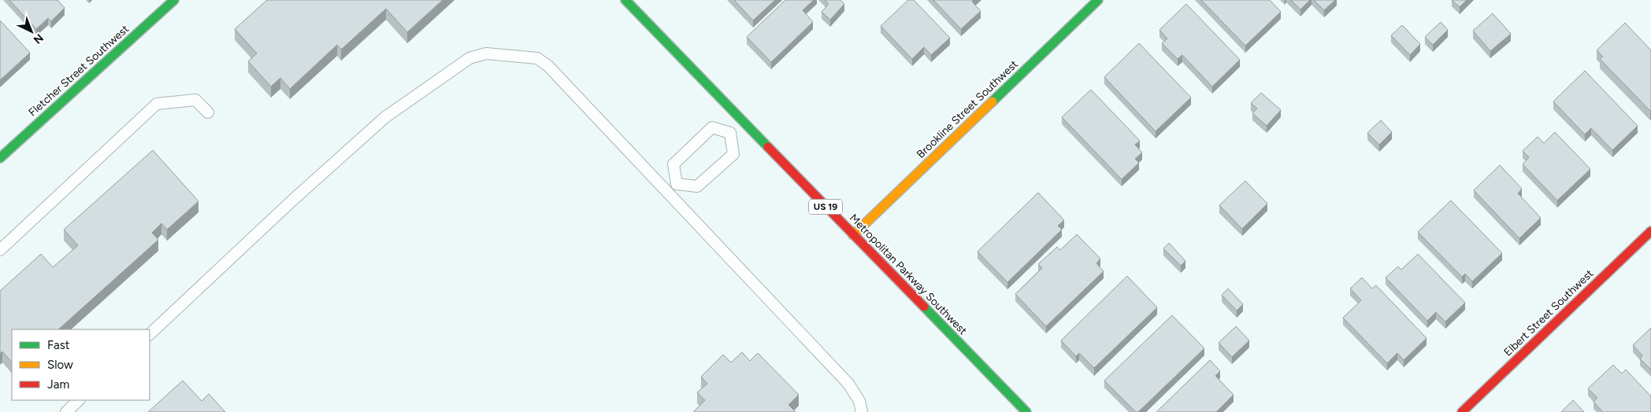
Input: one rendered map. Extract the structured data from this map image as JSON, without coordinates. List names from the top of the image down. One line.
{"streets":{"street":["Fletcher Street Southwest","Brookline Street Southwest","US 19","Metropolitan Parkway Southwest","Elbert Street Southwest"]},"crossings":[["Brookline Street Southwest","Metropolitan Parkway Southwest"]],"legend":["Fast","Slow","Jam"],"north":"bottom right"}
